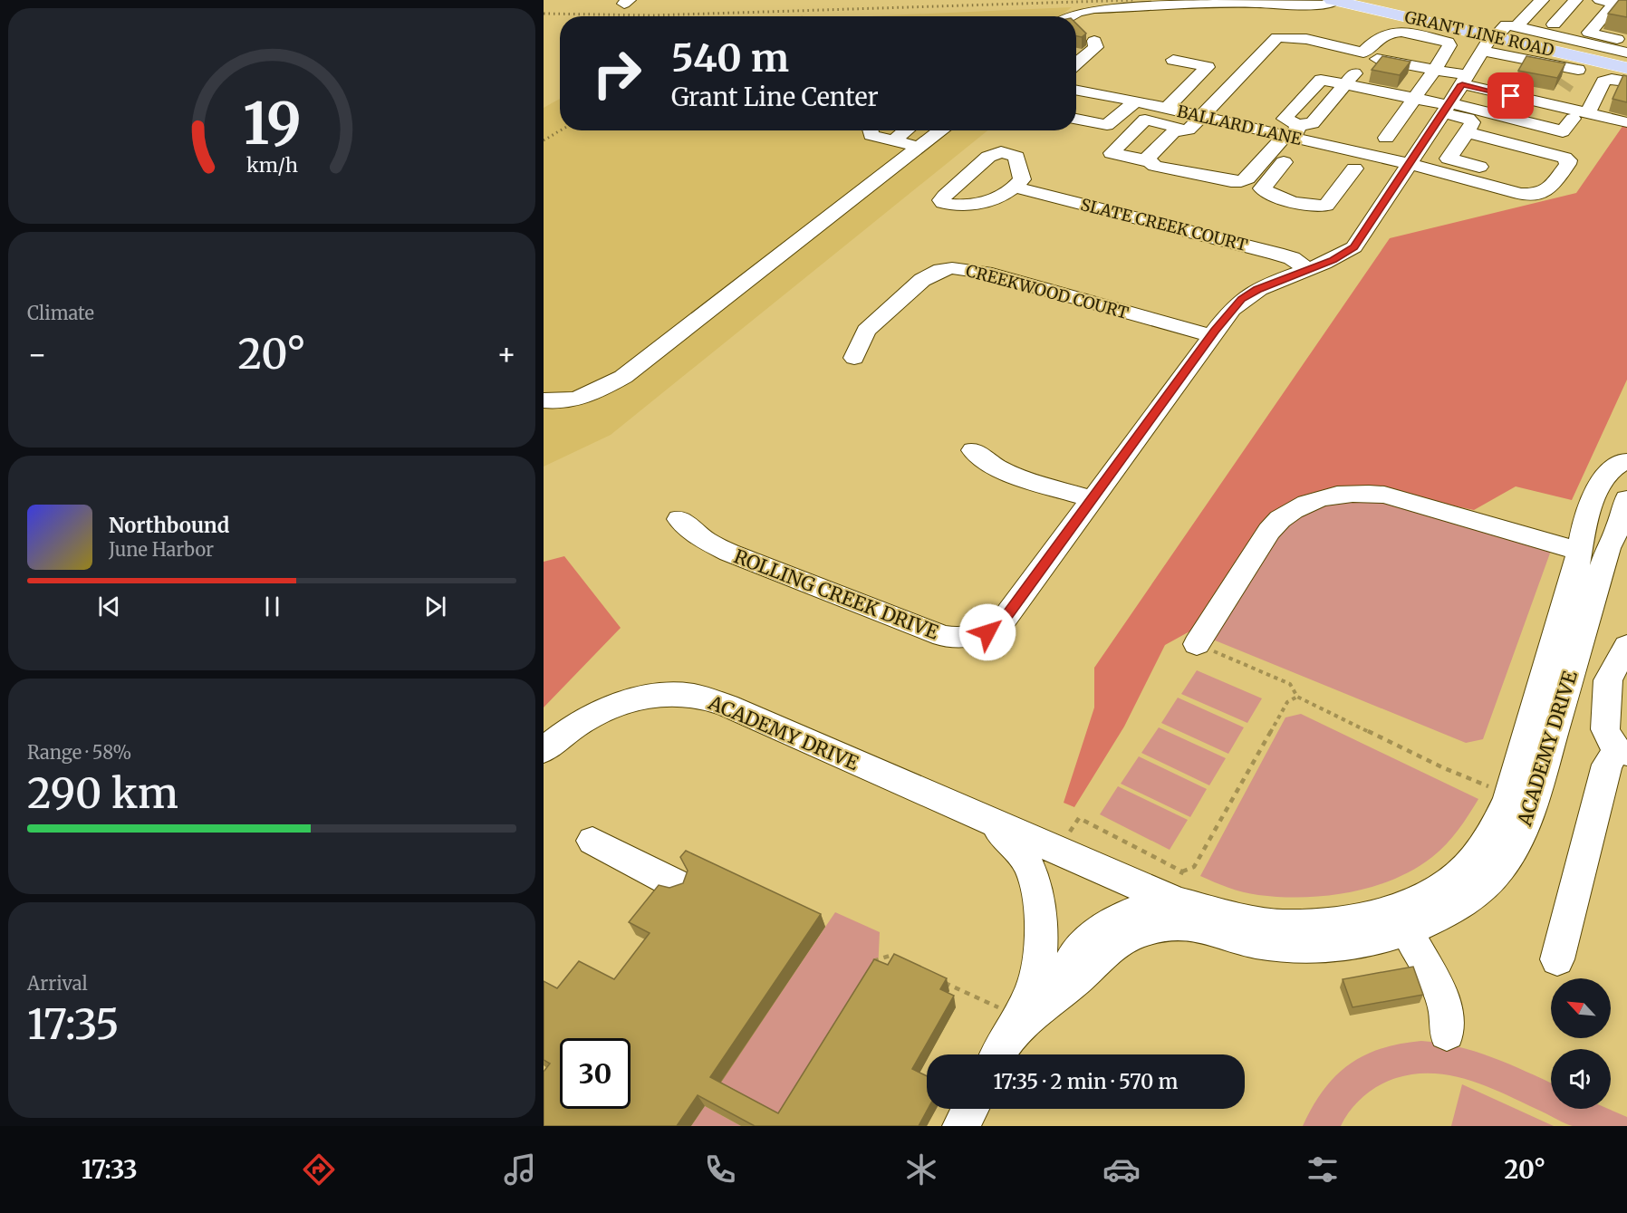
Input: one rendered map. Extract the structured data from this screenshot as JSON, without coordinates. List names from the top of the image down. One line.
{"streets":{"main road":["GRANT LINE ROAD"],"street":["BALLARD LANE","SLATE CREEK COURT","CREEKWOOD COURT","ROLLING CREEK DRIVE","ACADEMY DRIVE"]},"crossings":[["GRANT LINE ROAD","ROLLING CREEK DRIVE"],["SLATE CREEK COURT","ROLLING CREEK DRIVE"],["CREEKWOOD COURT","ROLLING CREEK DRIVE"]],"north":"top left","page":{"turn":["540 m","Grant Line Center"],"tile":["Climate",["Range · 58%","290 km"],["Arrival","17:35"]],"heat":["−","20°","+"],"song":["Northbound","June Harbor"],"limit":"30","trip":"17:35 · 2 min · 570 m","tabs":["17:33","20°"],"gauge":["19","km/h"]}}
